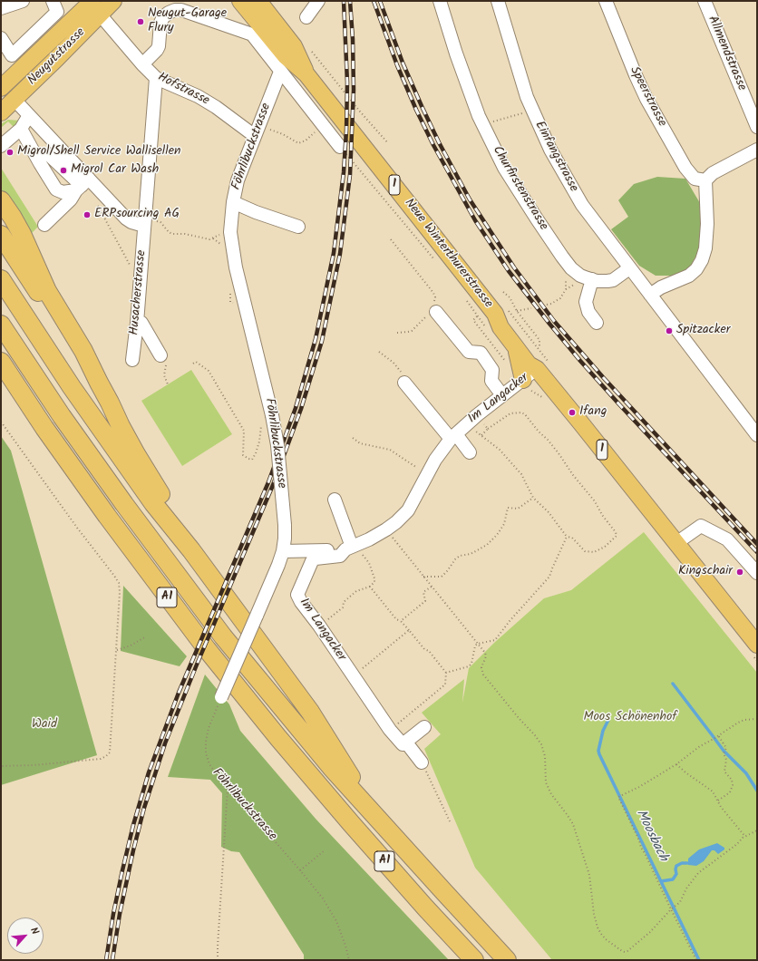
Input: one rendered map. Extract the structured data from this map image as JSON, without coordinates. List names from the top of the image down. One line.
{"streets":{"highway":["A1"],"main road":["Neugutstrasse","1","Neue Winterthurerstrasse"],"street":["Allmendstrasse","Hofstrasse","Speerstrasse","Föhrlibuckstrasse","Einfangstrasse","Churfirstenstrasse","Husacherstrasse","Im Langacker"]},"crossings":[["Neugutstrasse","Hofstrasse"],["Hofstrasse","Föhrlibuckstrasse"],["Hofstrasse","Husacherstrasse"],["Einfangstrasse","Churfirstenstrasse"],["Neue Winterthurerstrasse","Im Langacker"]],"water":["Moosbach"],"parks":["Moos Schönenhof","Waid"],"places":["Neugut-Garage Flury","Migrol/Shell Service Wallisellen","Migrol Car Wash","ERPsourcing AG","Spitzacker","Ifang","Kingschair"],"north":"top right"}
